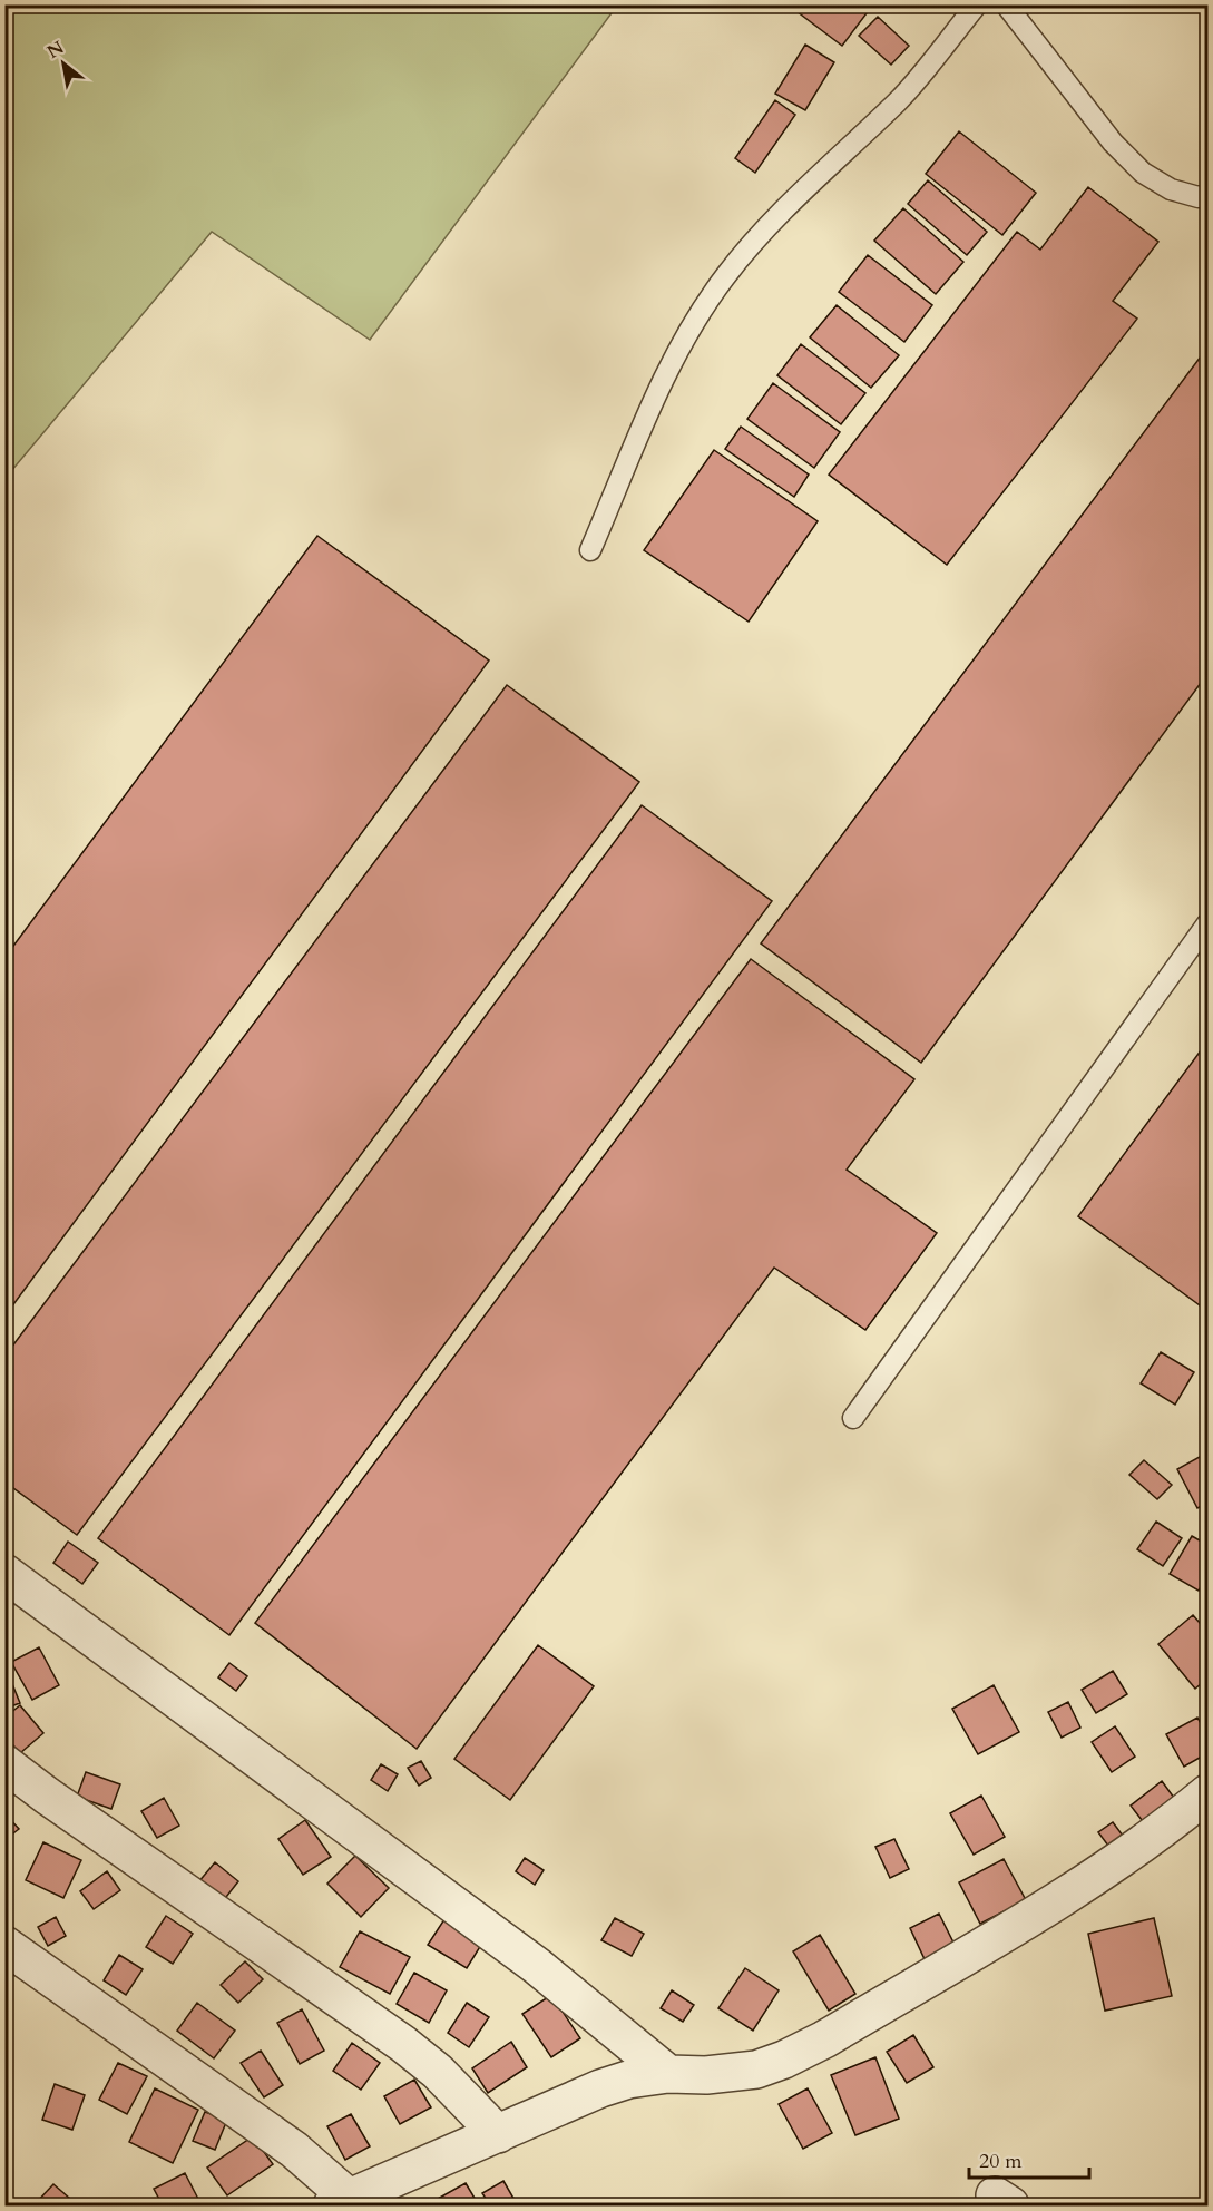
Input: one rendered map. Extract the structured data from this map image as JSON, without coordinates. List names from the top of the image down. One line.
{"scale_bar":"20 m","north":"top left"}
